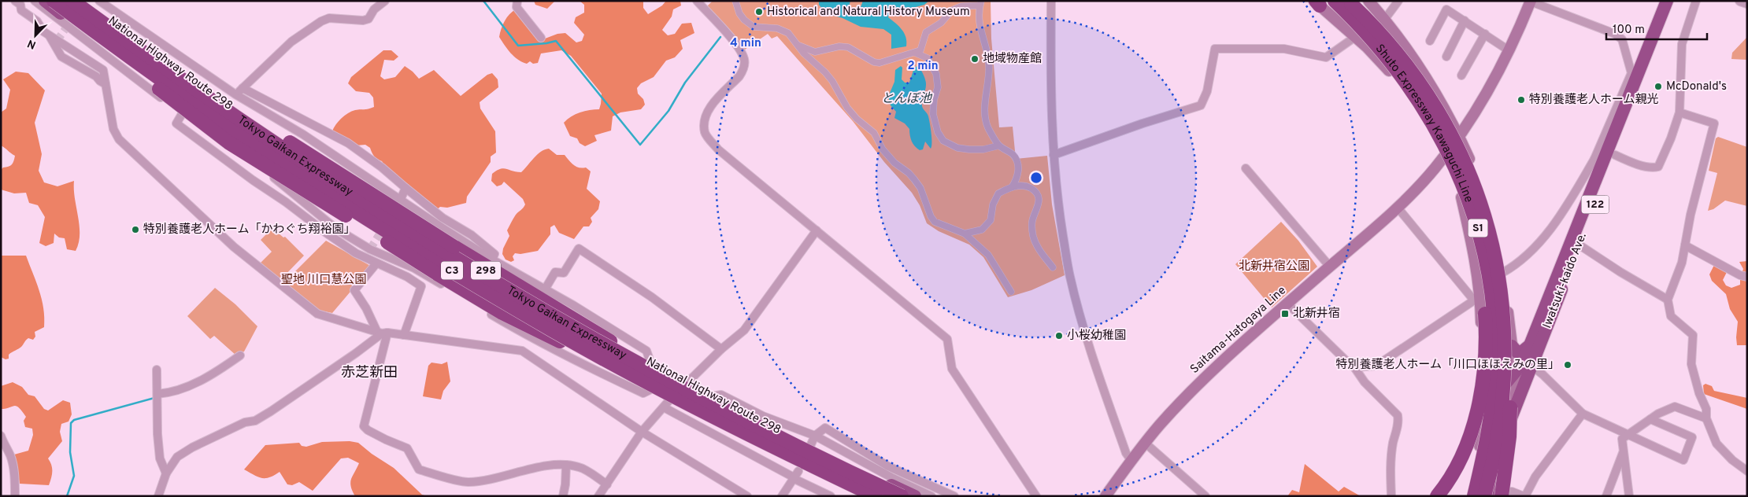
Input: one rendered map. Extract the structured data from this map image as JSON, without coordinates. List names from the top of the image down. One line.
{"streets":{"highway":["National Highway Route 298","Shuto Expressway Kawaguchi Line","Tokyo Gaikan Expressway","122","S1","C3","298","Iwatsuki-kaido Ave."],"main road":["Saitama-Hatogaya Line"]},"crossings":[["122","Iwatsuki-kaido Ave."]],"districts":["赤芝新田"],"water":["とんぼ池"],"parks":["北新井宿公園","聖地 川口慧公園"],"places":{"other":["Historical and Natural History Museum","地域物産館","McDonald's","特別養護老人ホーム親光","特別養護老人ホーム「かわぐち翔裕園」","小桜幼稚園","特別養護老人ホーム「川口ほほえみの里」"],"transit":["北新井宿"]},"scale_bar":"100 m","north":"bottom left","rings":["4 min","2 min"]}
